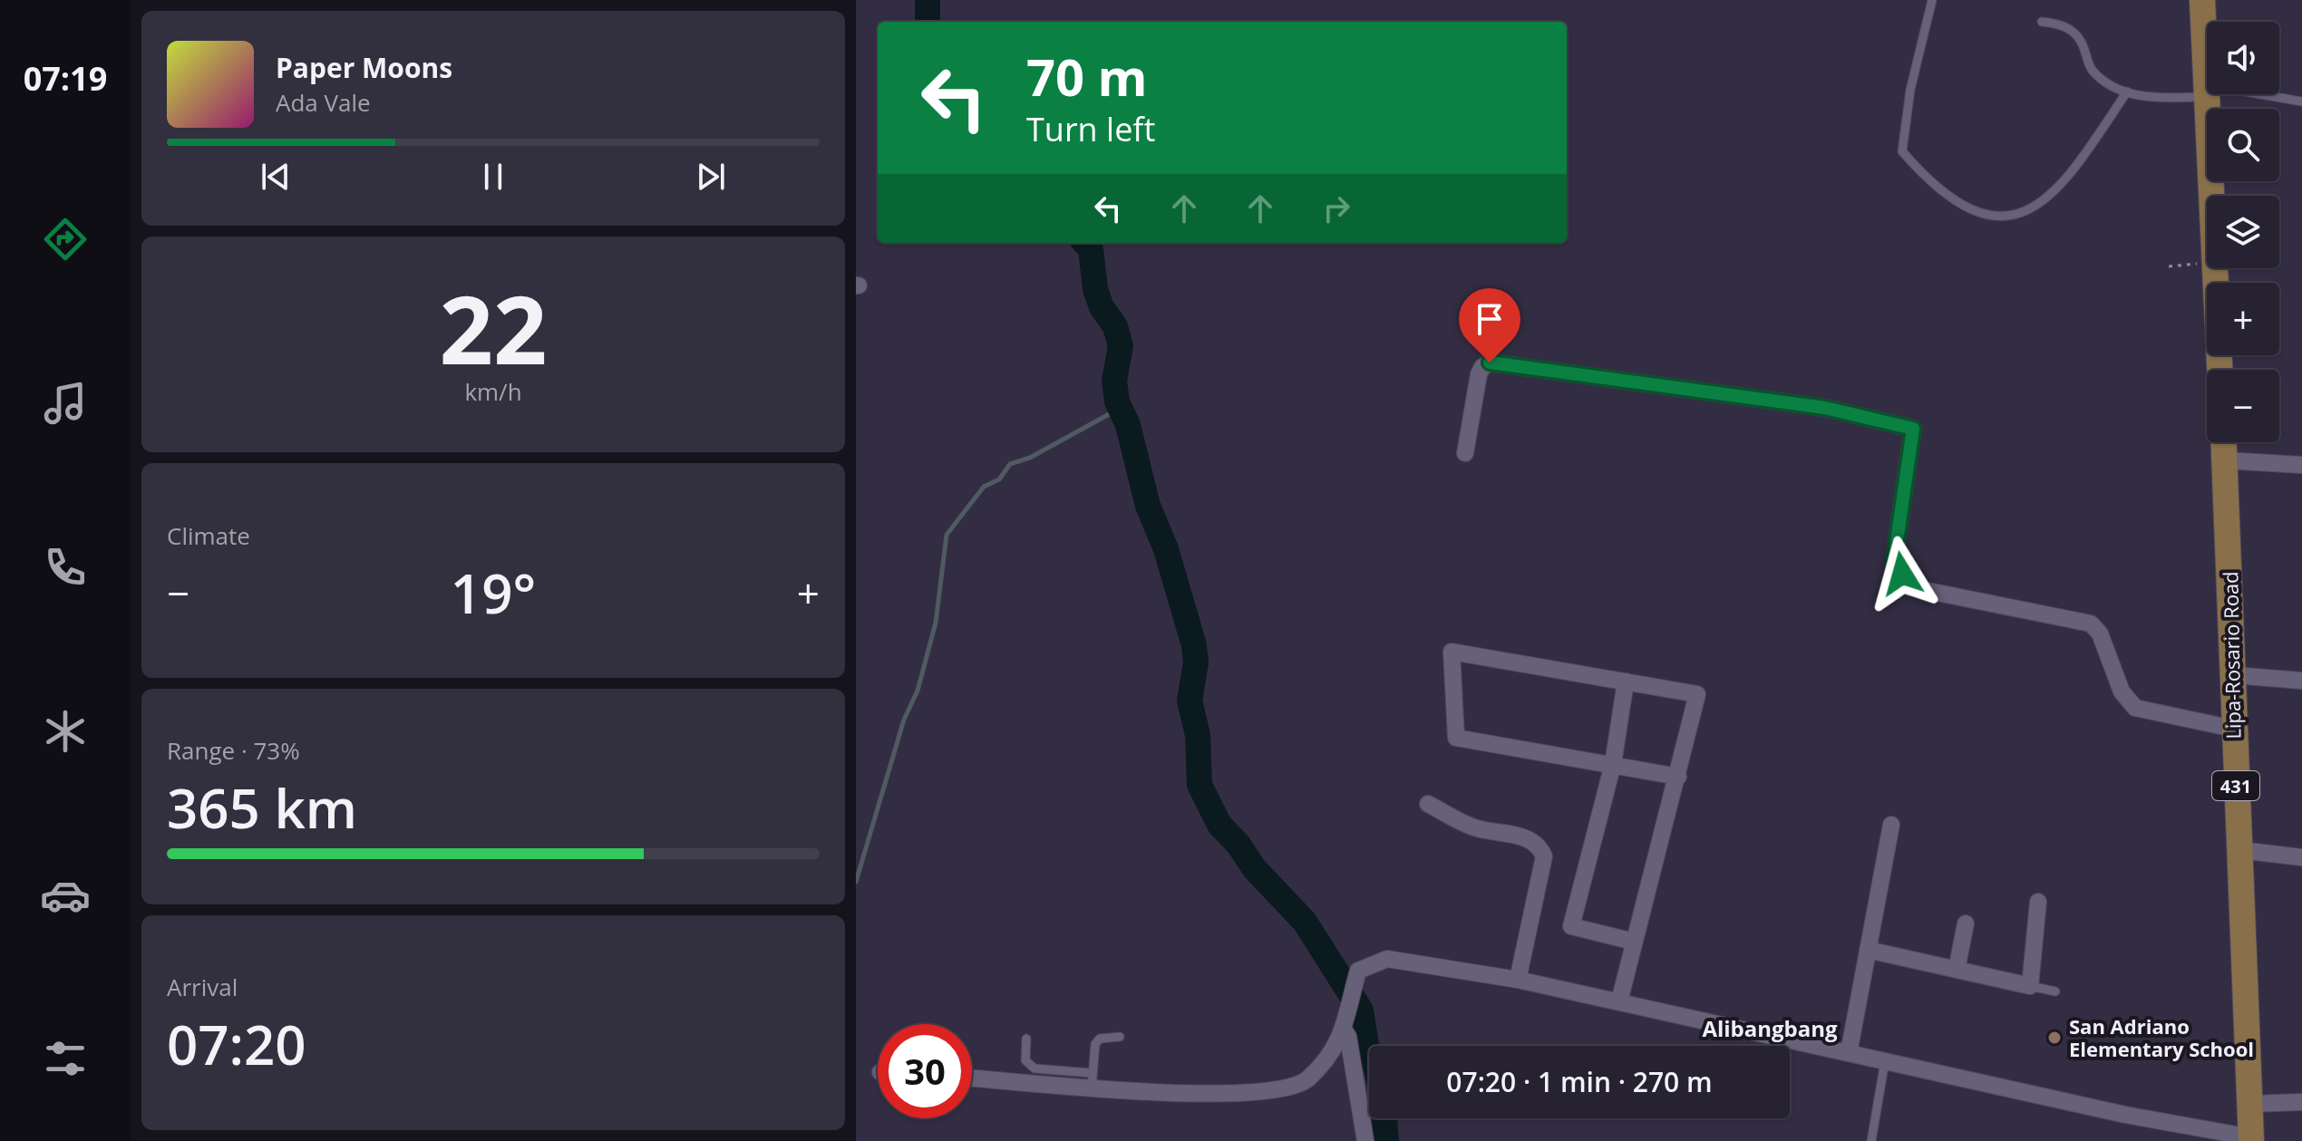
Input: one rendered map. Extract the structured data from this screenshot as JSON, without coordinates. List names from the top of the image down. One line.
{"streets":{"main road":["Lipa-Rosario Road","431"]},"districts":["Alibangbang"],"places":["San Adriano Elementary School"],"page":{"tabs":"07:19","map_buttons":["+","−"],"turn":["70 m","Turn left"],"song":["Paper Moons","Ada Vale"],"tile":[["22","km/h"],"Climate",["Range · 73%","365 km"],["Arrival","07:20"]],"heat":["−","19°","+"],"limit":"30","trip":"07:20 · 1 min · 270 m"}}
